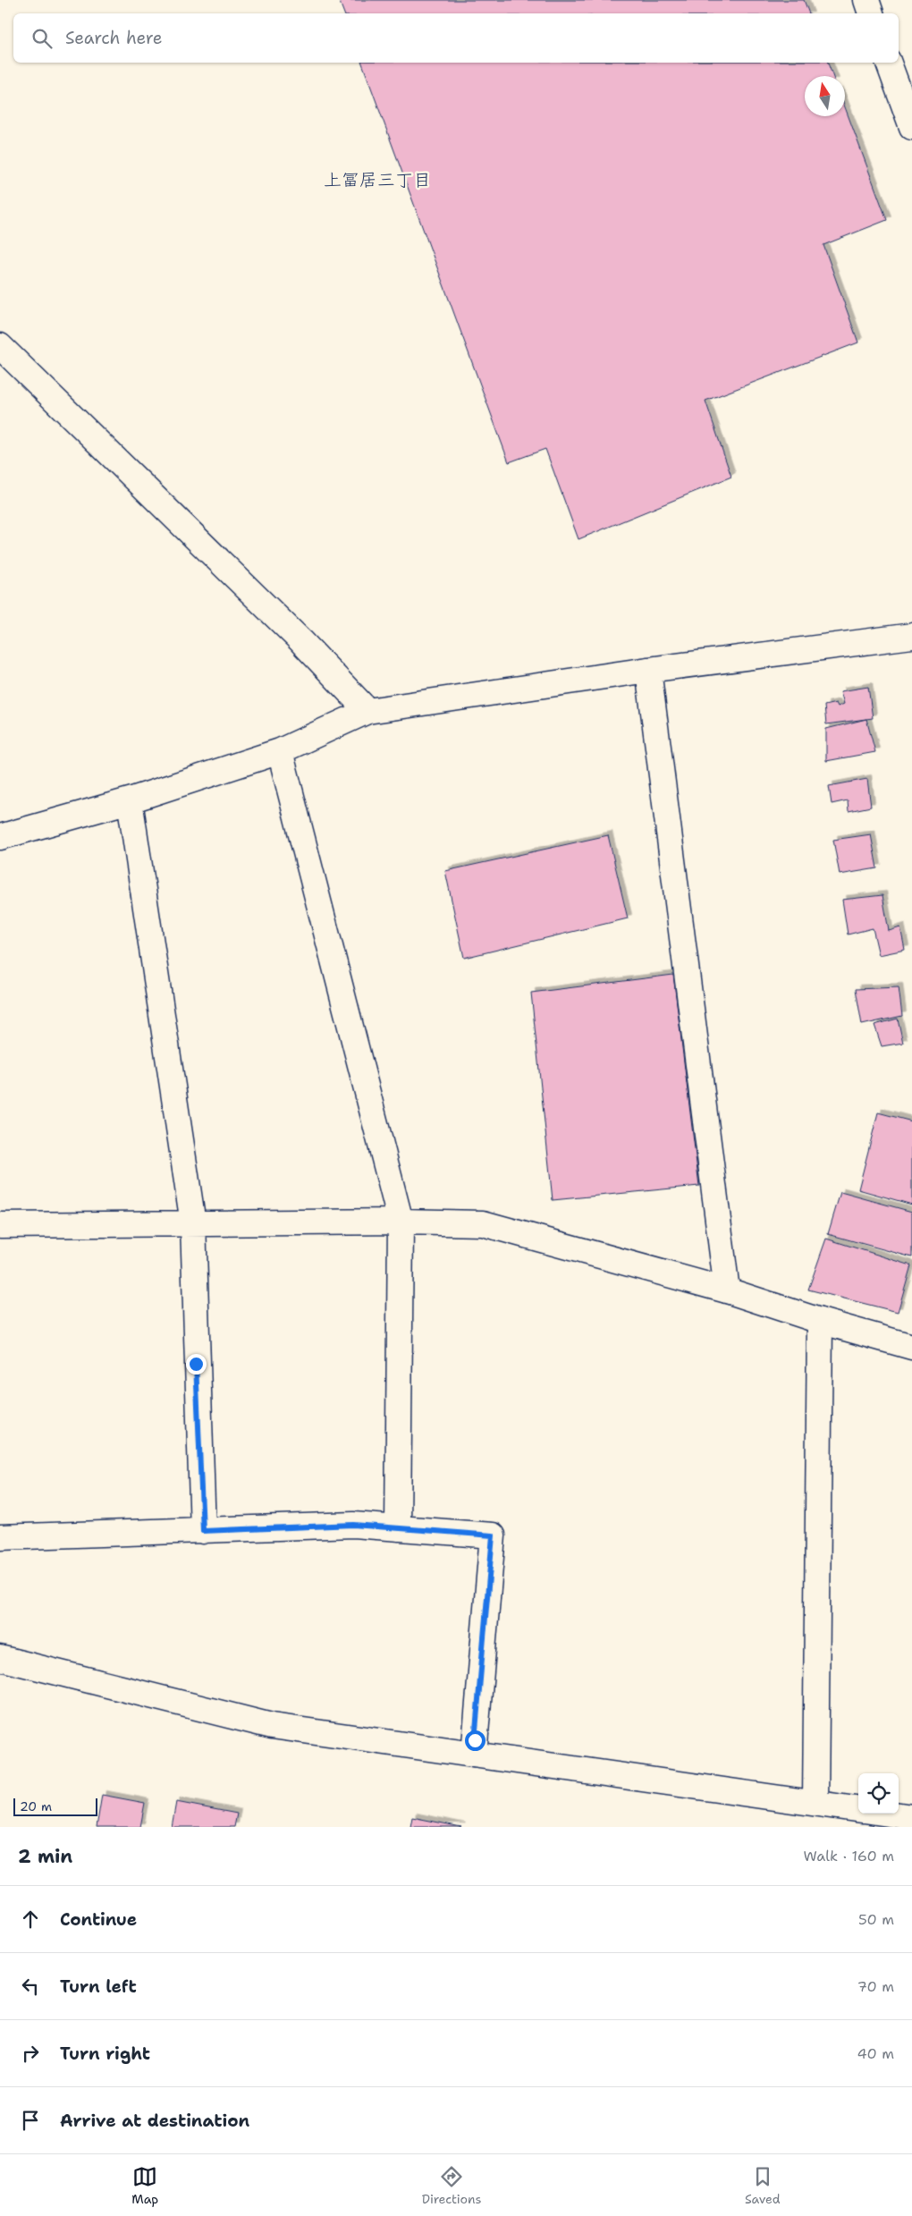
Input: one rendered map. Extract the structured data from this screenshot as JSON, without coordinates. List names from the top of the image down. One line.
{"districts":["上冨居三丁目"],"scale_bar":"20 m","north":"top","page":{"search":"Search here","scale":"20 m","heading":["2 min","Walk · 160 m"],"list":[["Continue","50 m"],["Turn left","70 m"],["Turn right","40 m"],"Arrive at destination"],"nav":["Map","Directions","Saved"]}}
